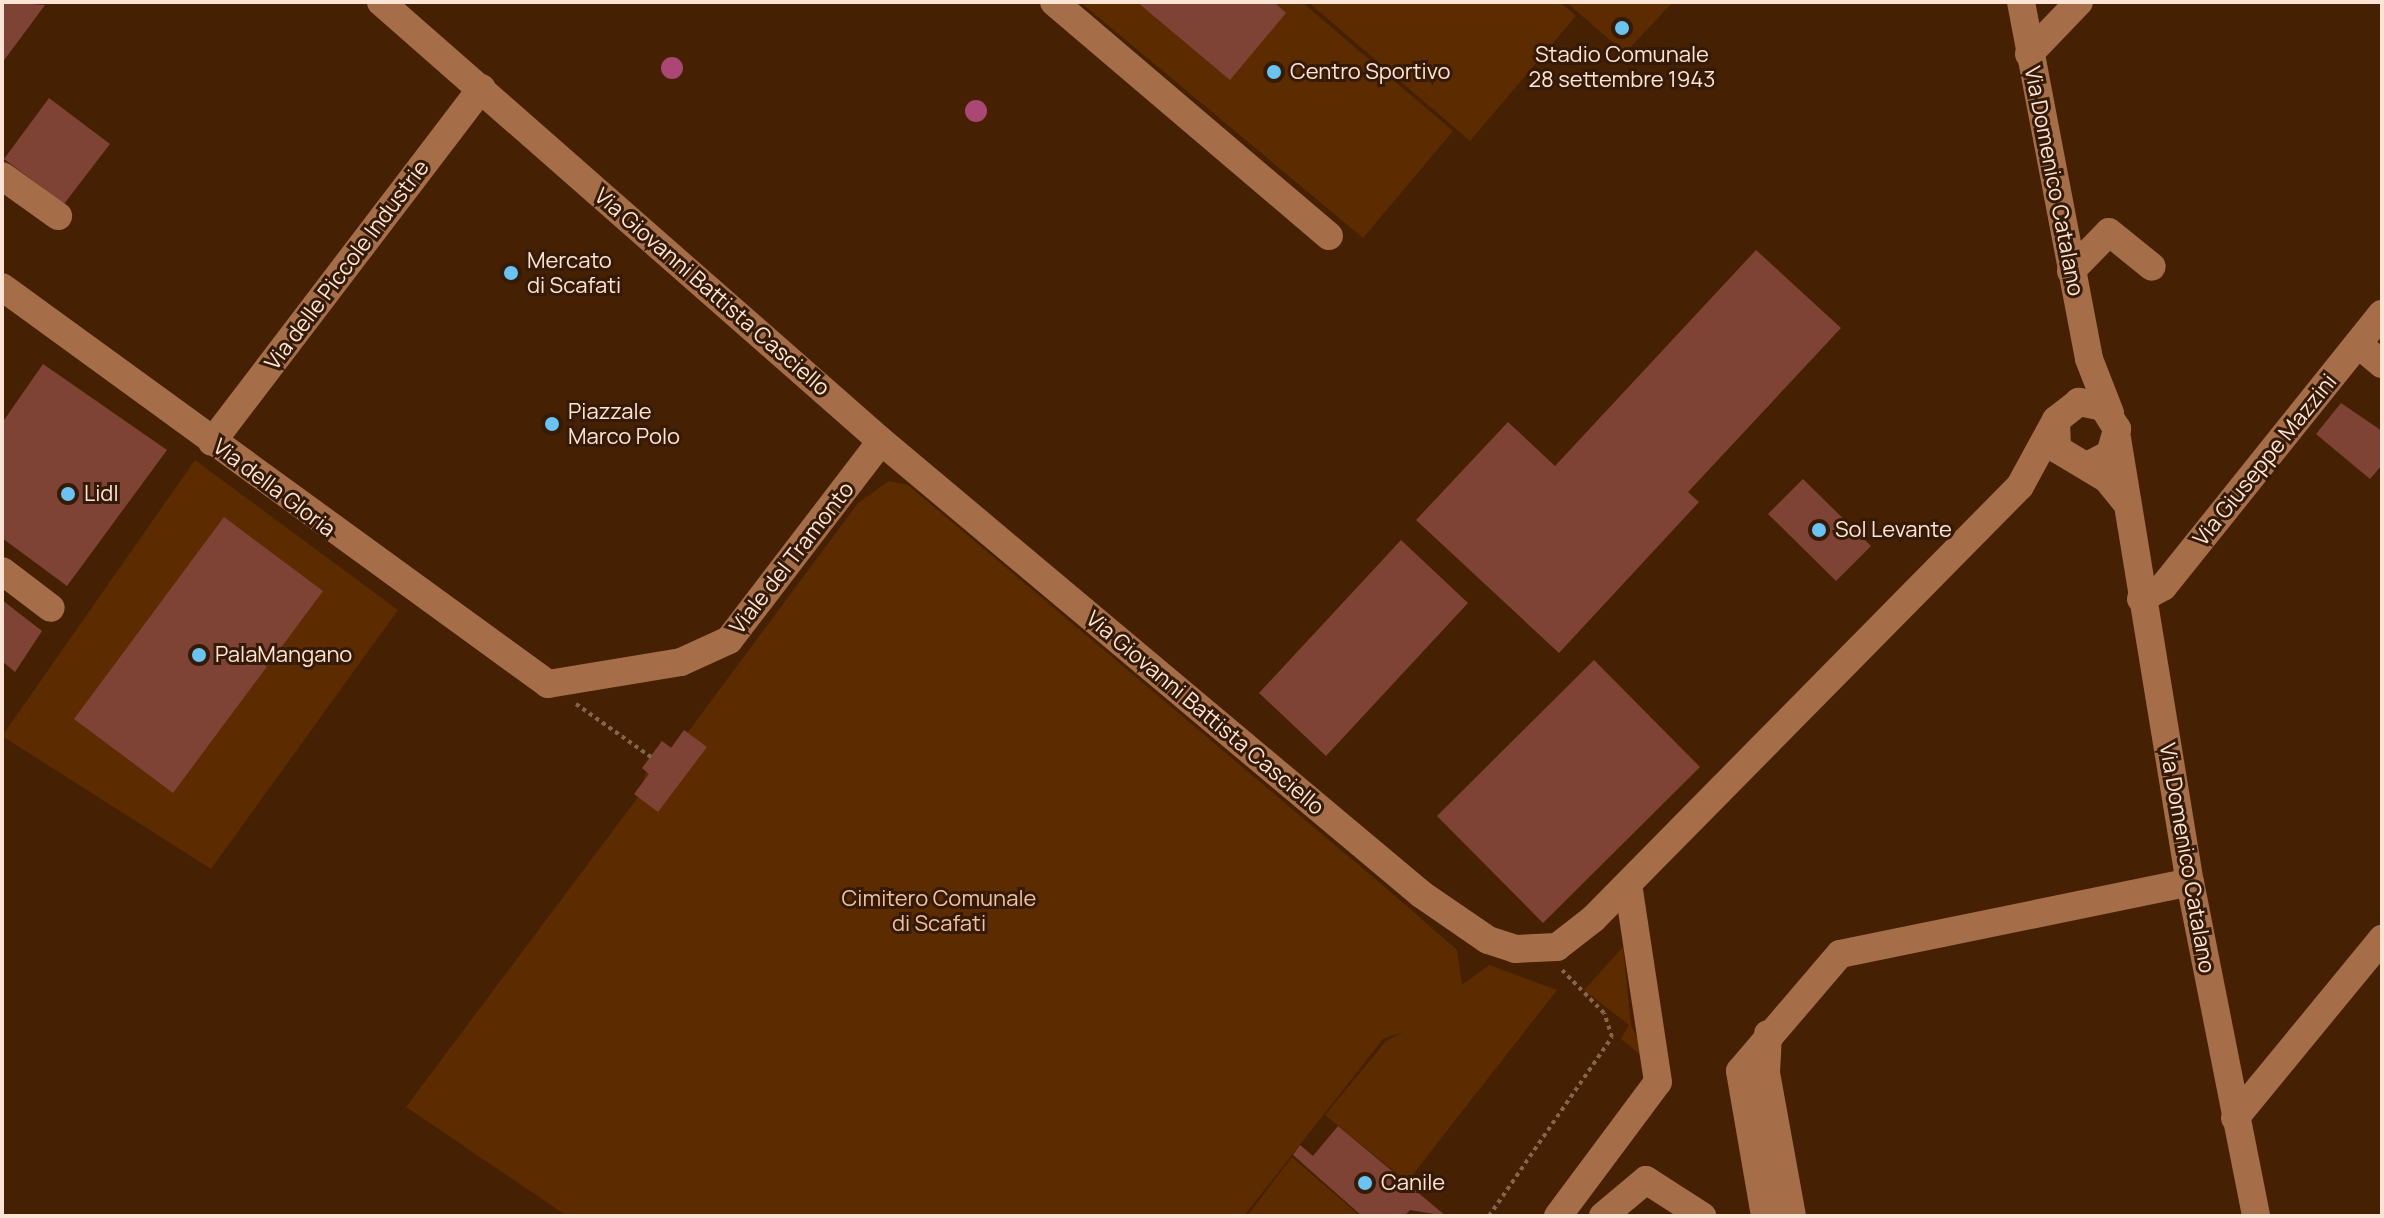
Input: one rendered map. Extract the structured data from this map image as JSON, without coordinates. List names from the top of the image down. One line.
{"streets":{"street":["Via Domenico Catalano","Via delle Piccole Industrie","Via Giovanni Battista Casciello","Via Giuseppe Mazzini","Via della Gloria","Viale del Tramonto"]},"crossings":[["Via Domenico Catalano","Via Giuseppe Mazzini"],["Via delle Piccole Industrie","Via Giovanni Battista Casciello"],["Via delle Piccole Industrie","Via della Gloria"],["Via Giovanni Battista Casciello","Viale del Tramonto"],["Via della Gloria","Viale del Tramonto"]],"parks":["Cimitero Comunale di Scafati"],"places":["Stadio Comunale 28 settembre 1943","Centro Sportivo","Mercato di Scafati","Piazzale Marco Polo","Lidl","Sol Levante","PalaMangano","Canile"]}
